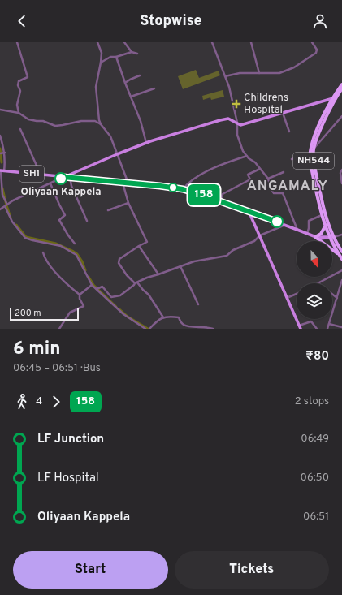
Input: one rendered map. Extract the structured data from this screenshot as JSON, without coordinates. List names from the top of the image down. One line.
{"streets":{"highway":["NH544","SH1"]},"crossings":[["NH544","SH1"]],"districts":["ANGAMALY"],"places":{"health":["Childrens Hospital"],"other":["Oliyaan Kappela"]},"lines":["bus line 158"],"scale_bar":"200 m","north":"bottom","page":{"header":"Stopwise","on_map":"158","scale":"200 m","heading":["6 min","06:45 – 06:51 · Bus","₹80"],"legs":["4","158","2 stops"],"list":[{"name":"LF Junction","value":"06:49"},{"name":"LF Hospital","value":"06:50"},{"name":"Oliyaan Kappela","value":"06:51"}],"buttons":["Start","Tickets"]}}
